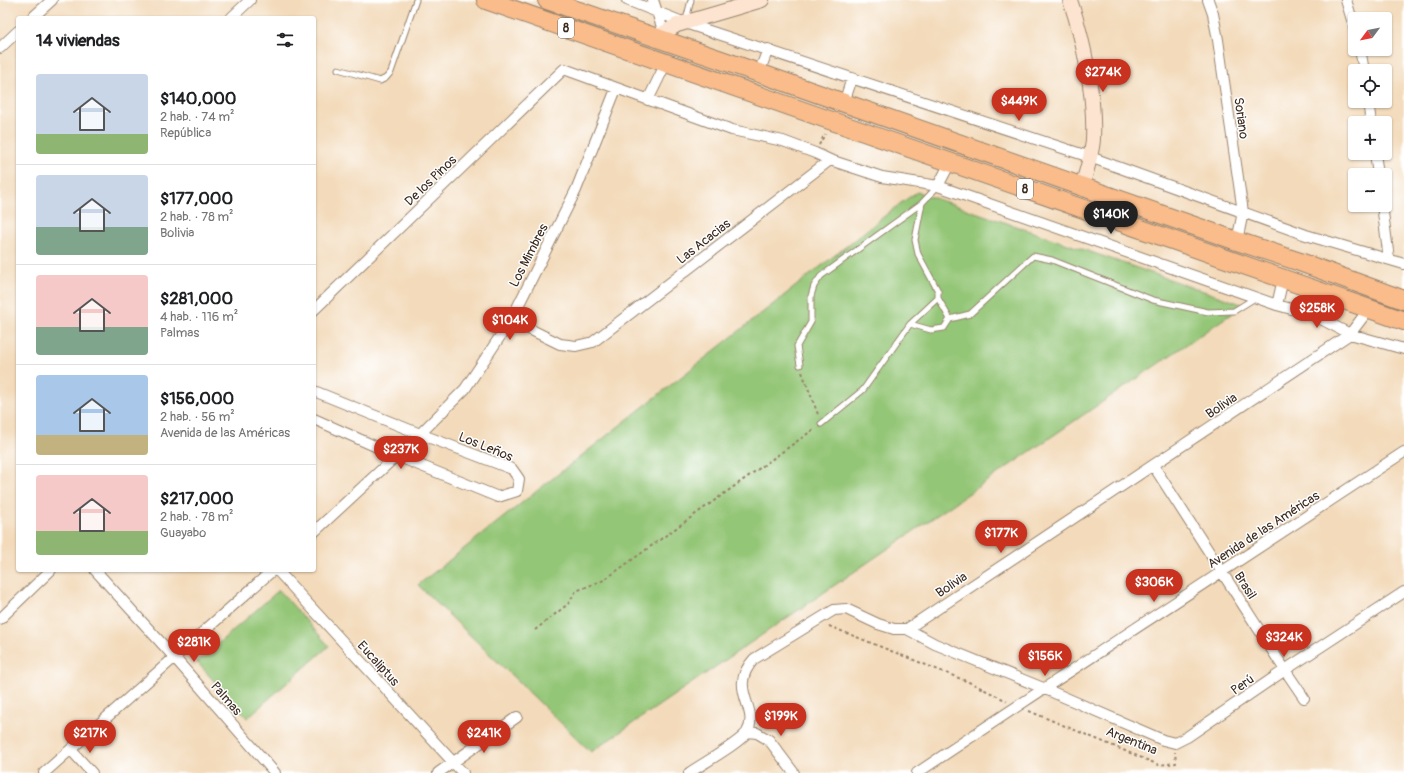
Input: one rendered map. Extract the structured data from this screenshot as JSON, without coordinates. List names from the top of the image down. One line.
{"streets":{"highway":["8"],"street":["Soriano","De los Pinos","Las Acacias","Los Mimbres","Bolivia","Los Leños","Avenida de las Américas","Brasil","Eucaliptus","Perú","Palmas","Argentina"]},"crossings":[["8","Soriano"],["8","Bolivia"],["De los Pinos","Los Mimbres"],["Las Acacias","Los Mimbres"],["Los Mimbres","Los Leños"],["Bolivia","Brasil"],["Bolivia","Argentina"],["Avenida de las Américas","Brasil"],["Avenida de las Américas","Argentina"],["Brasil","Perú"],["Perú","Argentina"]],"north":"bottom left","page":{"map_buttons":["+","−"],"heading":"14 viviendas","price":["$274K","$449K","$140K","$258K","$104K","$237K","$177K","$306K","$324K","$281K","$156K","$199K","$217K","$241K"],"list":[{"name":"$140,000","note":"2 hab. · 74 m² · República"},{"name":"$177,000","note":"2 hab. · 78 m² · Bolivia"},{"name":"$281,000","note":"4 hab. · 116 m² · Palmas"},{"name":"$156,000","note":"2 hab. · 56 m² · Avenida de las Américas"},{"name":"$217,000","note":"2 hab. · 78 m² · Guayabo"}]}}
